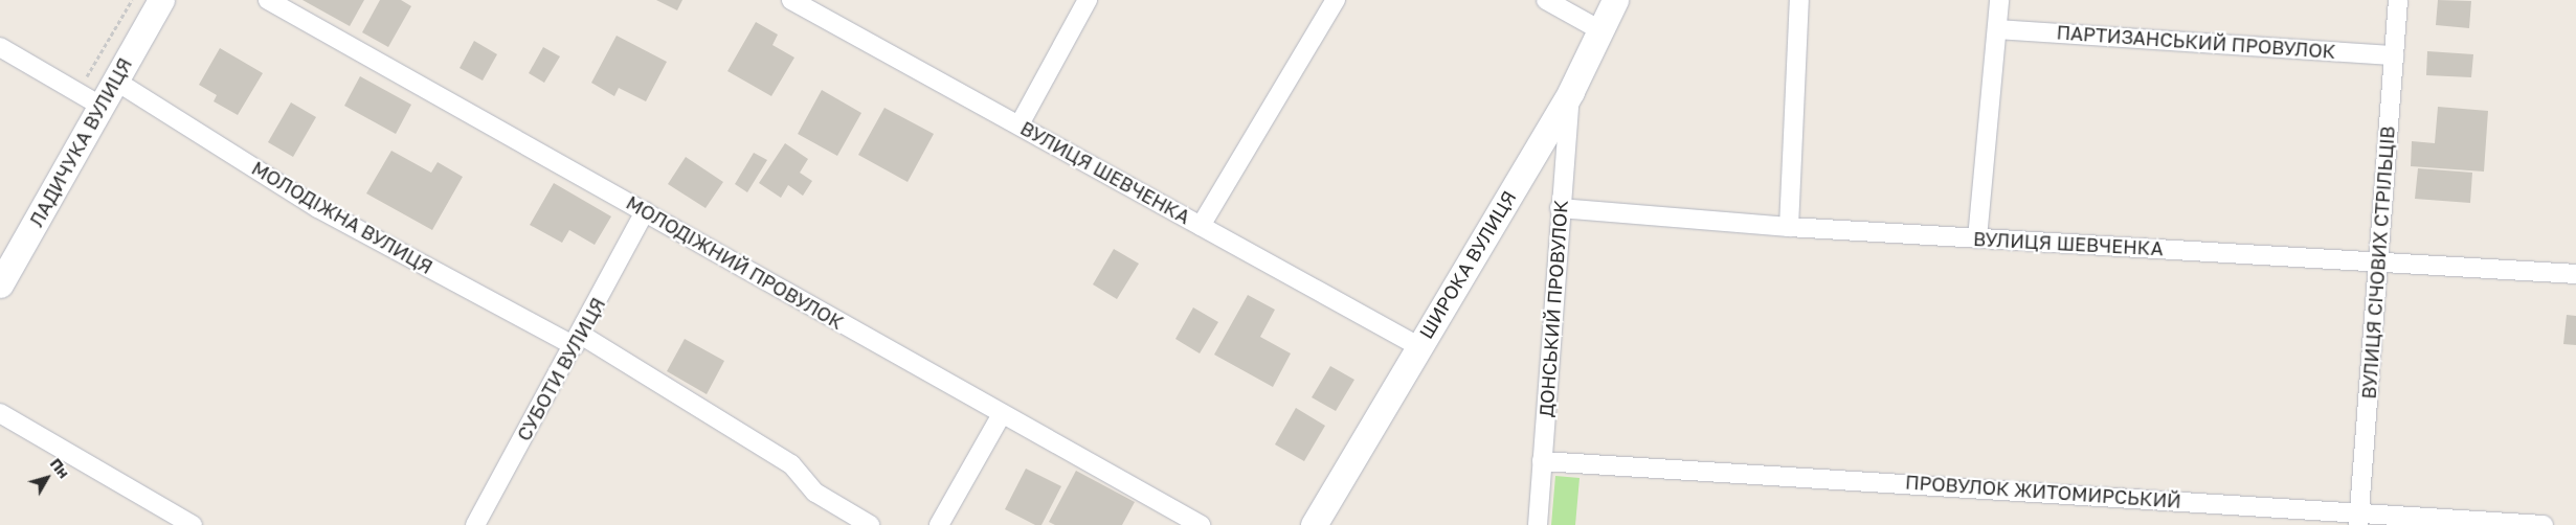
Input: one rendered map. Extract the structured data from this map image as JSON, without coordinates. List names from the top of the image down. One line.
{"streets":{"street":["ПАРТИЗАНСЬКИЙ ПРОВУЛОК","ЛАДИЧУКА ВУЛИЦЯ","ВУЛИЦЯ ШЕВЧЕНКА","МОЛОДІЖНА ВУЛИЦЯ","МОЛОДІЖНИЙ ПРОВУЛОК","ВУЛИЦЯ СІЧОВИХ СТРІЛЬЦІВ","ШИРОКА ВУЛИЦЯ","ДОНСЬКИЙ ПРОВУЛОК","СУБОТИ ВУЛИЦЯ","ПРОВУЛОК ЖИТОМИРСЬКИЙ"]},"crossings":[["ПАРТИЗАНСЬКИЙ ПРОВУЛОК","ВУЛИЦЯ СІЧОВИХ СТРІЛЬЦІВ"],["ЛАДИЧУКА ВУЛИЦЯ","МОЛОДІЖНА ВУЛИЦЯ"],["ВУЛИЦЯ ШЕВЧЕНКА","ВУЛИЦЯ СІЧОВИХ СТРІЛЬЦІВ"],["ВУЛИЦЯ ШЕВЧЕНКА","ШИРОКА ВУЛИЦЯ"],["ВУЛИЦЯ ШЕВЧЕНКА","ДОНСЬКИЙ ПРОВУЛОК"],["МОЛОДІЖНА ВУЛИЦЯ","СУБОТИ ВУЛИЦЯ"],["МОЛОДІЖНИЙ ПРОВУЛОК","СУБОТИ ВУЛИЦЯ"],["ВУЛИЦЯ СІЧОВИХ СТРІЛЬЦІВ","ПРОВУЛОК ЖИТОМИРСЬКИЙ"],["ШИРОКА ВУЛИЦЯ","ДОНСЬКИЙ ПРОВУЛОК"],["ДОНСЬКИЙ ПРОВУЛОК","ПРОВУЛОК ЖИТОМИРСЬКИЙ"]],"north":"top right"}
